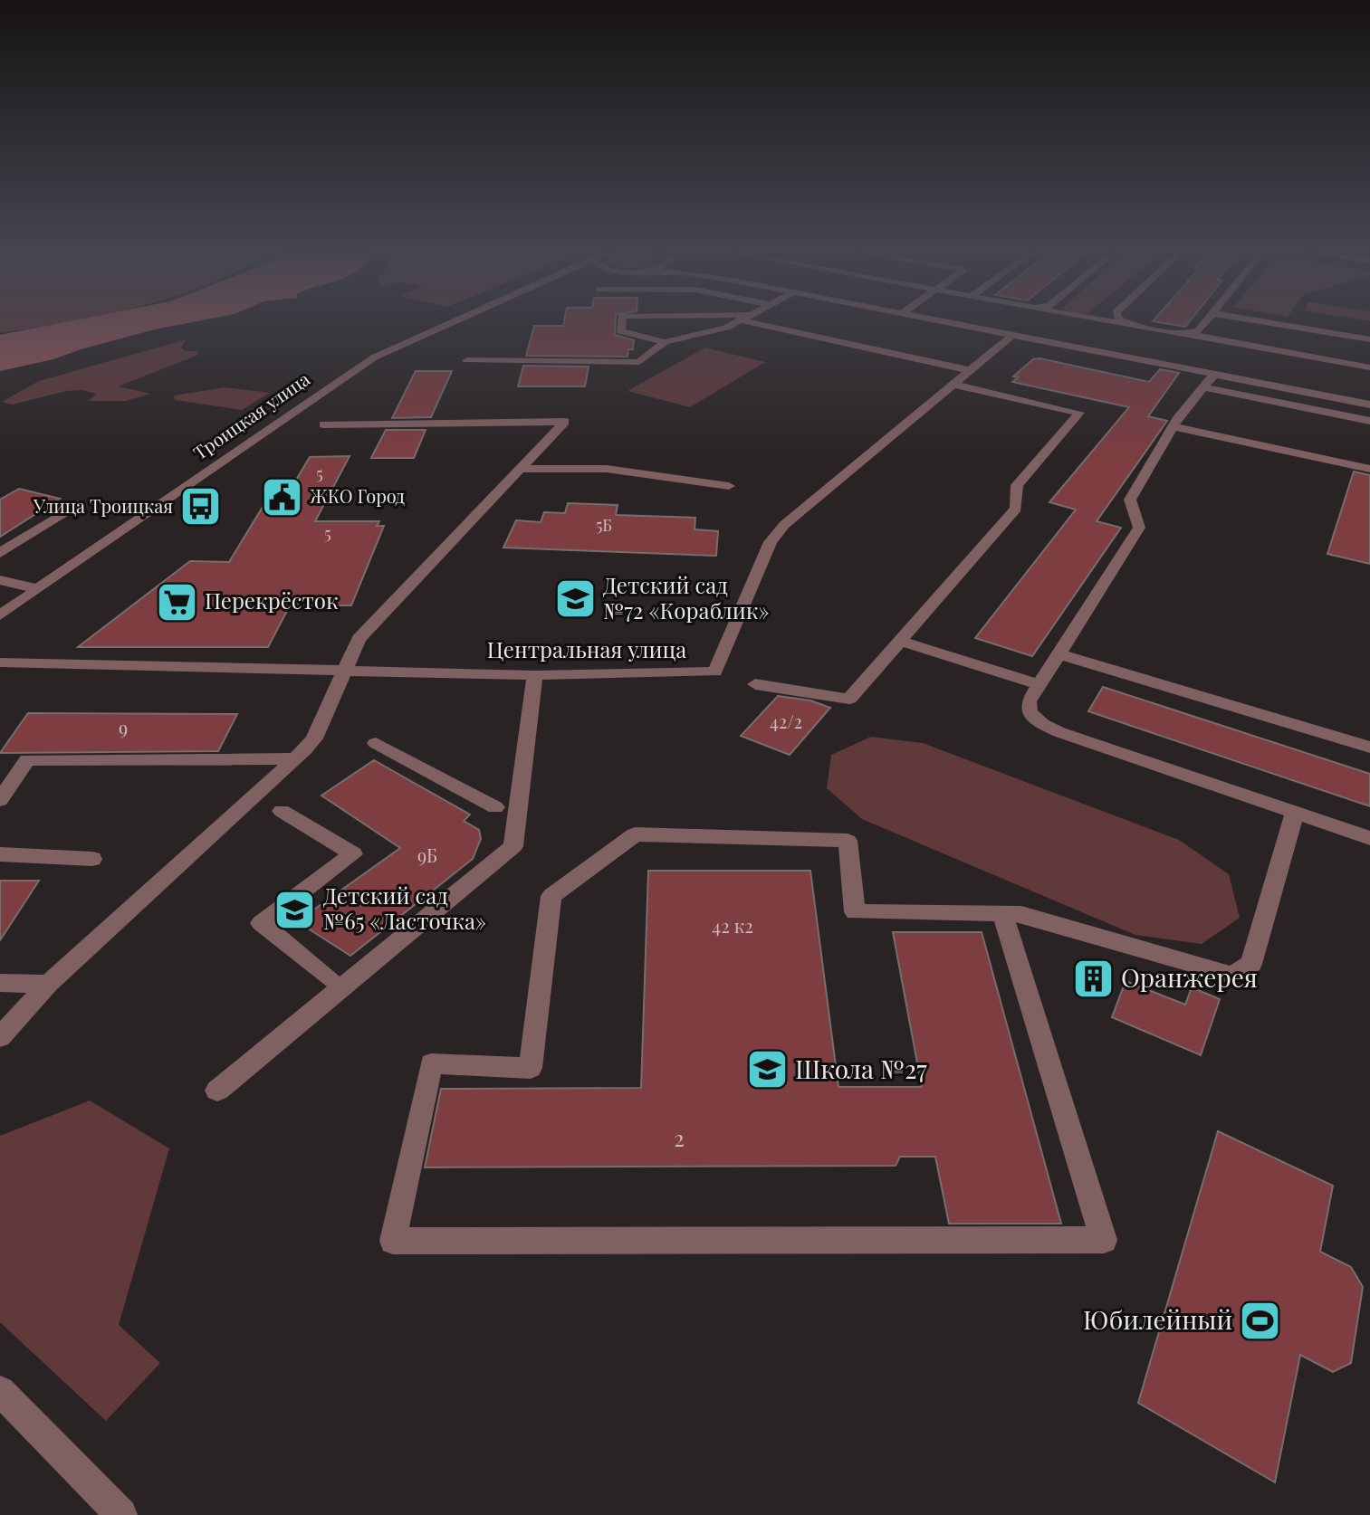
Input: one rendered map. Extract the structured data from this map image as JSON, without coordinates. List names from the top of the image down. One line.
{"streets":{"street":["Троицкая улица","Центральная улица"]},"places":{"public building":["ЖКО Город"],"bus stop":["Улица Троицкая"],"school or university":["Детский сад №72 «Кораблик»","Детский сад №65 «Ласточка»","Школа №27"],"supermarket":["Перекрёсток"],"building":["Оранжерея"],"sports":["Юбилейный"]},"house_numbers":["5","5Б","5","42/2","9","9Б","42 к2","2"]}
